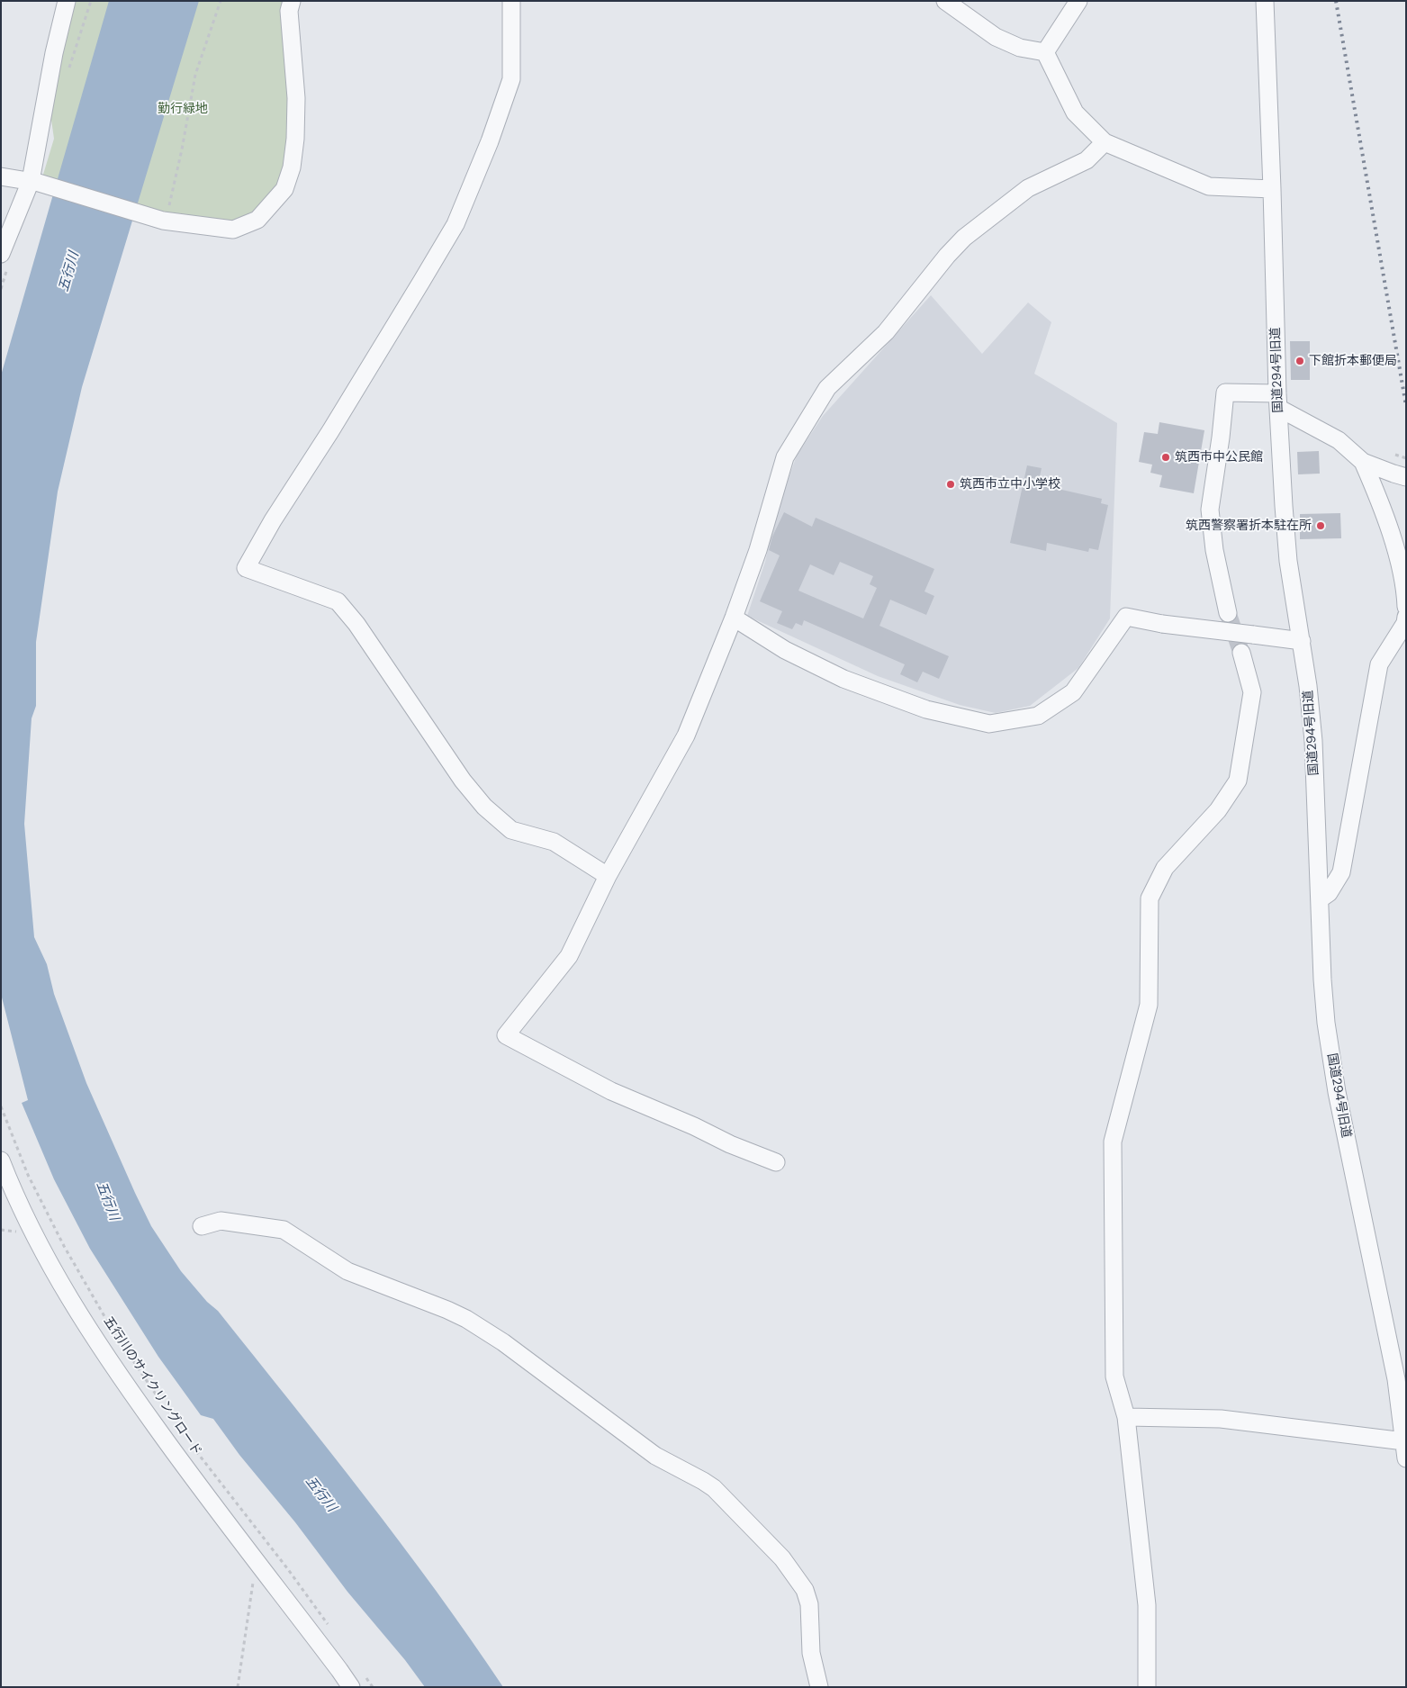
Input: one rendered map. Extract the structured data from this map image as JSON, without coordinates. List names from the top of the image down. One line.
{"streets":{"street":["国道294号旧道"],"path":["五行川のサイクリングロード"]},"water":["五行川"],"parks":["勤行緑地"],"places":["下館折本郵便局","筑西市中公民館","筑西市立中小学校","筑西警察署折本駐在所"]}
